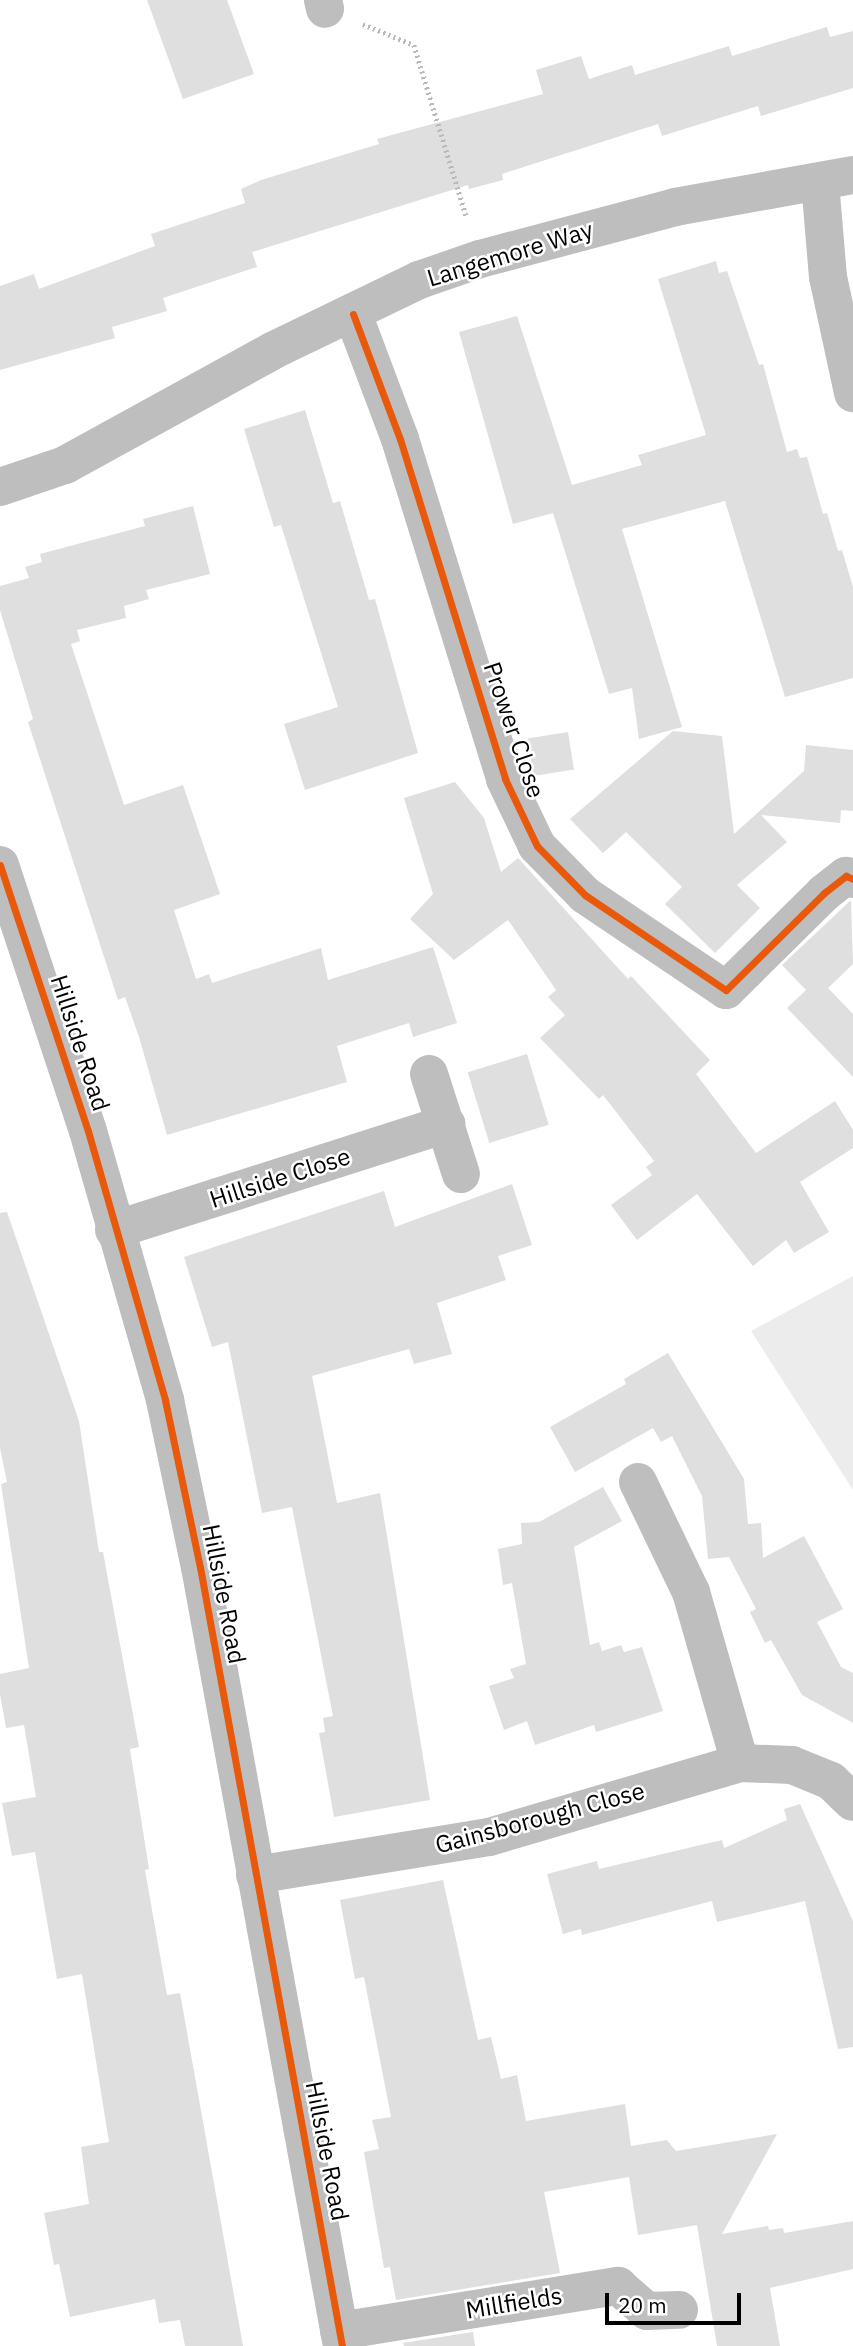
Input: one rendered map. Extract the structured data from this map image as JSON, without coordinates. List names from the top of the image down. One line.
{"streets":{"street":["Langemore Way","Prower Close","Hillside Road","Hillside Close","Gainsborough Close","Millfields"]},"crossings":[["Langemore Way","Prower Close"],["Hillside Road","Hillside Close"],["Hillside Road","Gainsborough Close"],["Hillside Road","Millfields"]],"scale_bar":"20 m"}
